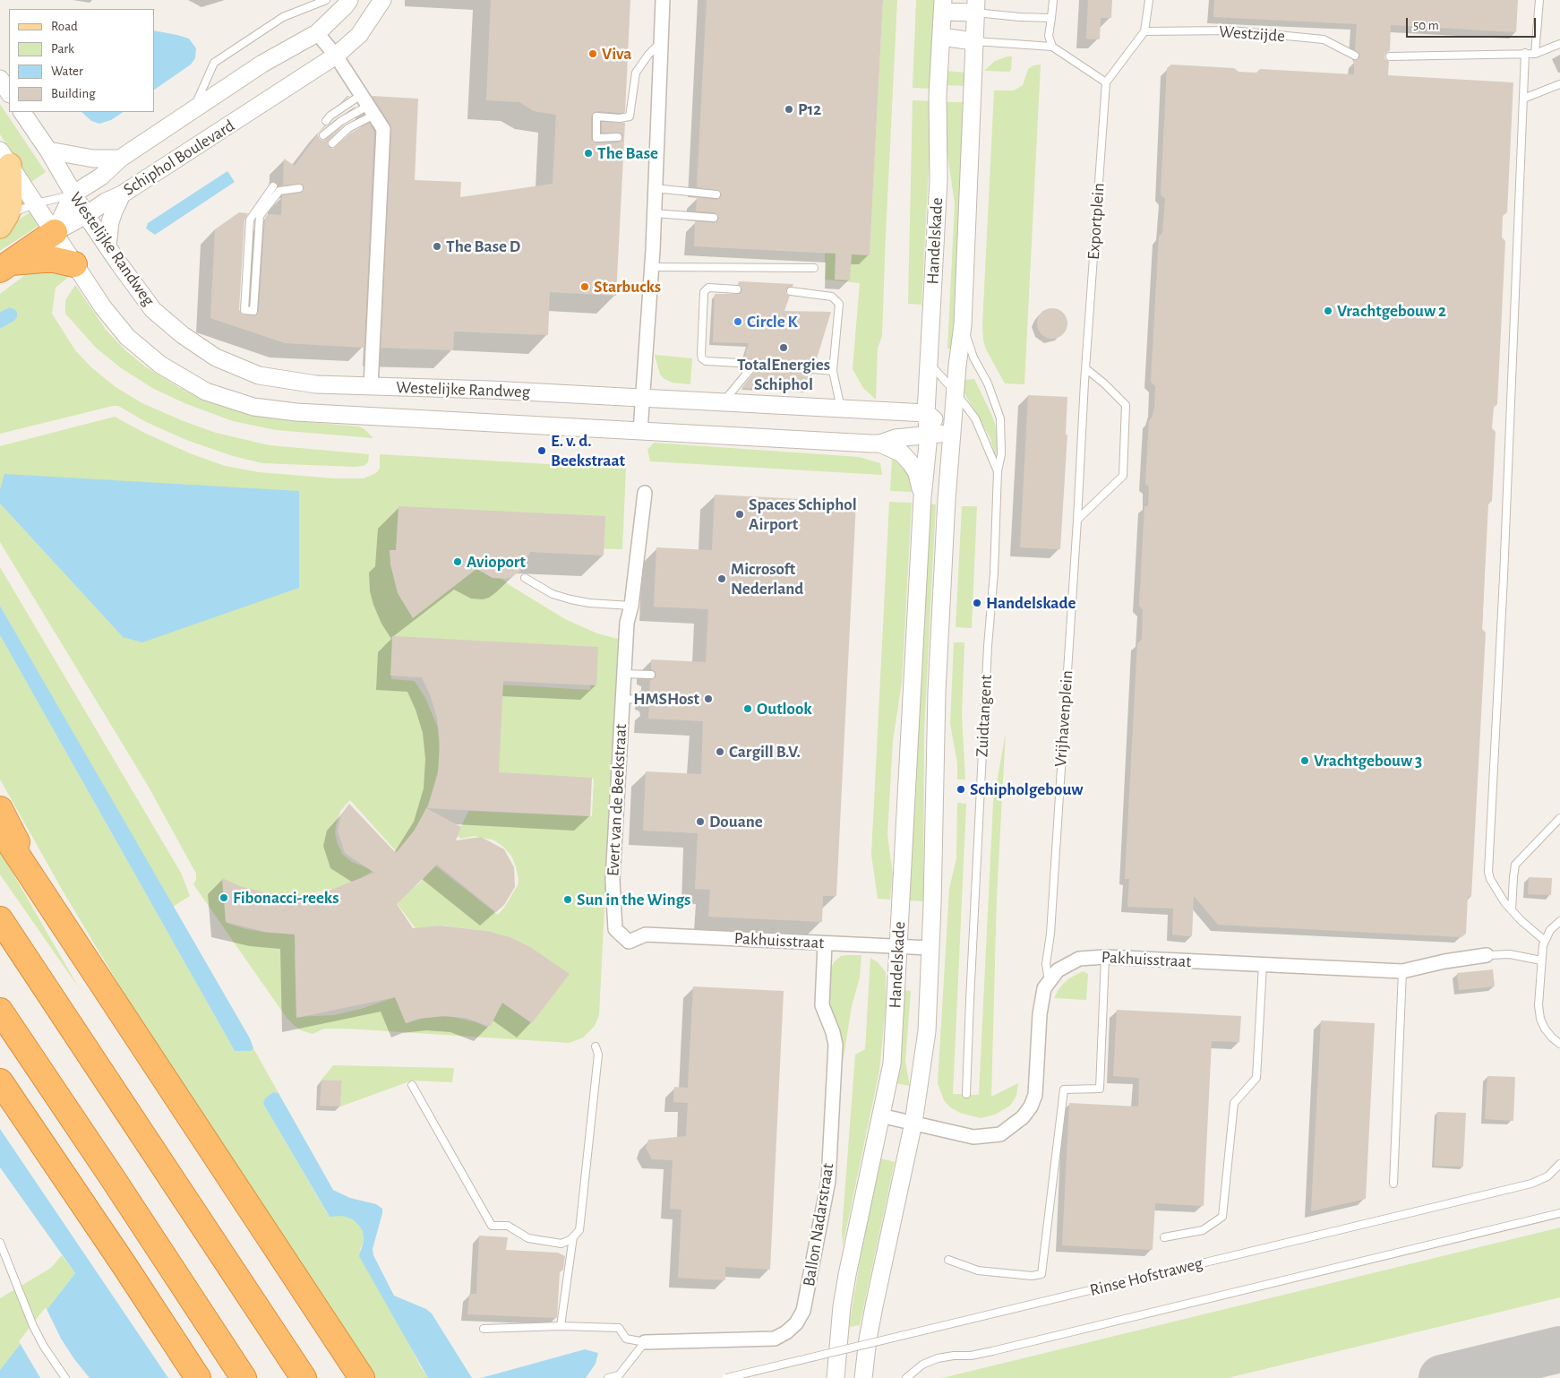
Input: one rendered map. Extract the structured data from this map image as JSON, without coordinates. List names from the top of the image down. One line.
{"streets":{"street":["Schiphol Boulevard","Handelskade","Westelijke Randweg","Evert van de Beekstraat","Pakhuisstraat","Ballon Nadarstraat"],"lane":["Westzijde","Exportplein","Zuidtangent","Vrijhavenplein","Rinse Hofstraweg"]},"crossings":[["Schiphol Boulevard","Westelijke Randweg"],["Exportplein","Vrijhavenplein"],["Handelskade","Westelijke Randweg"],["Handelskade","Zuidtangent"],["Handelskade","Pakhuisstraat"],["Vrijhavenplein","Pakhuisstraat"],["Evert van de Beekstraat","Pakhuisstraat"],["Pakhuisstraat","Ballon Nadarstraat"]],"places":["Viva","P12","The Base","The Base D","Starbucks","Vrachtgebouw 2","Circle K","TotalEnergies Schiphol","E. v. d. Beekstraat","Spaces Schiphol Airport","Avioport","Microsoft Nederland","Handelskade","HMSHost","Outlook","Cargill B.V.","Vrachtgebouw 3","Schipholgebouw","Douane","Fibonacci-reeks","Sun in the Wings"],"legend":["Road","Park","Water","Building"],"scale_bar":"50 m"}
